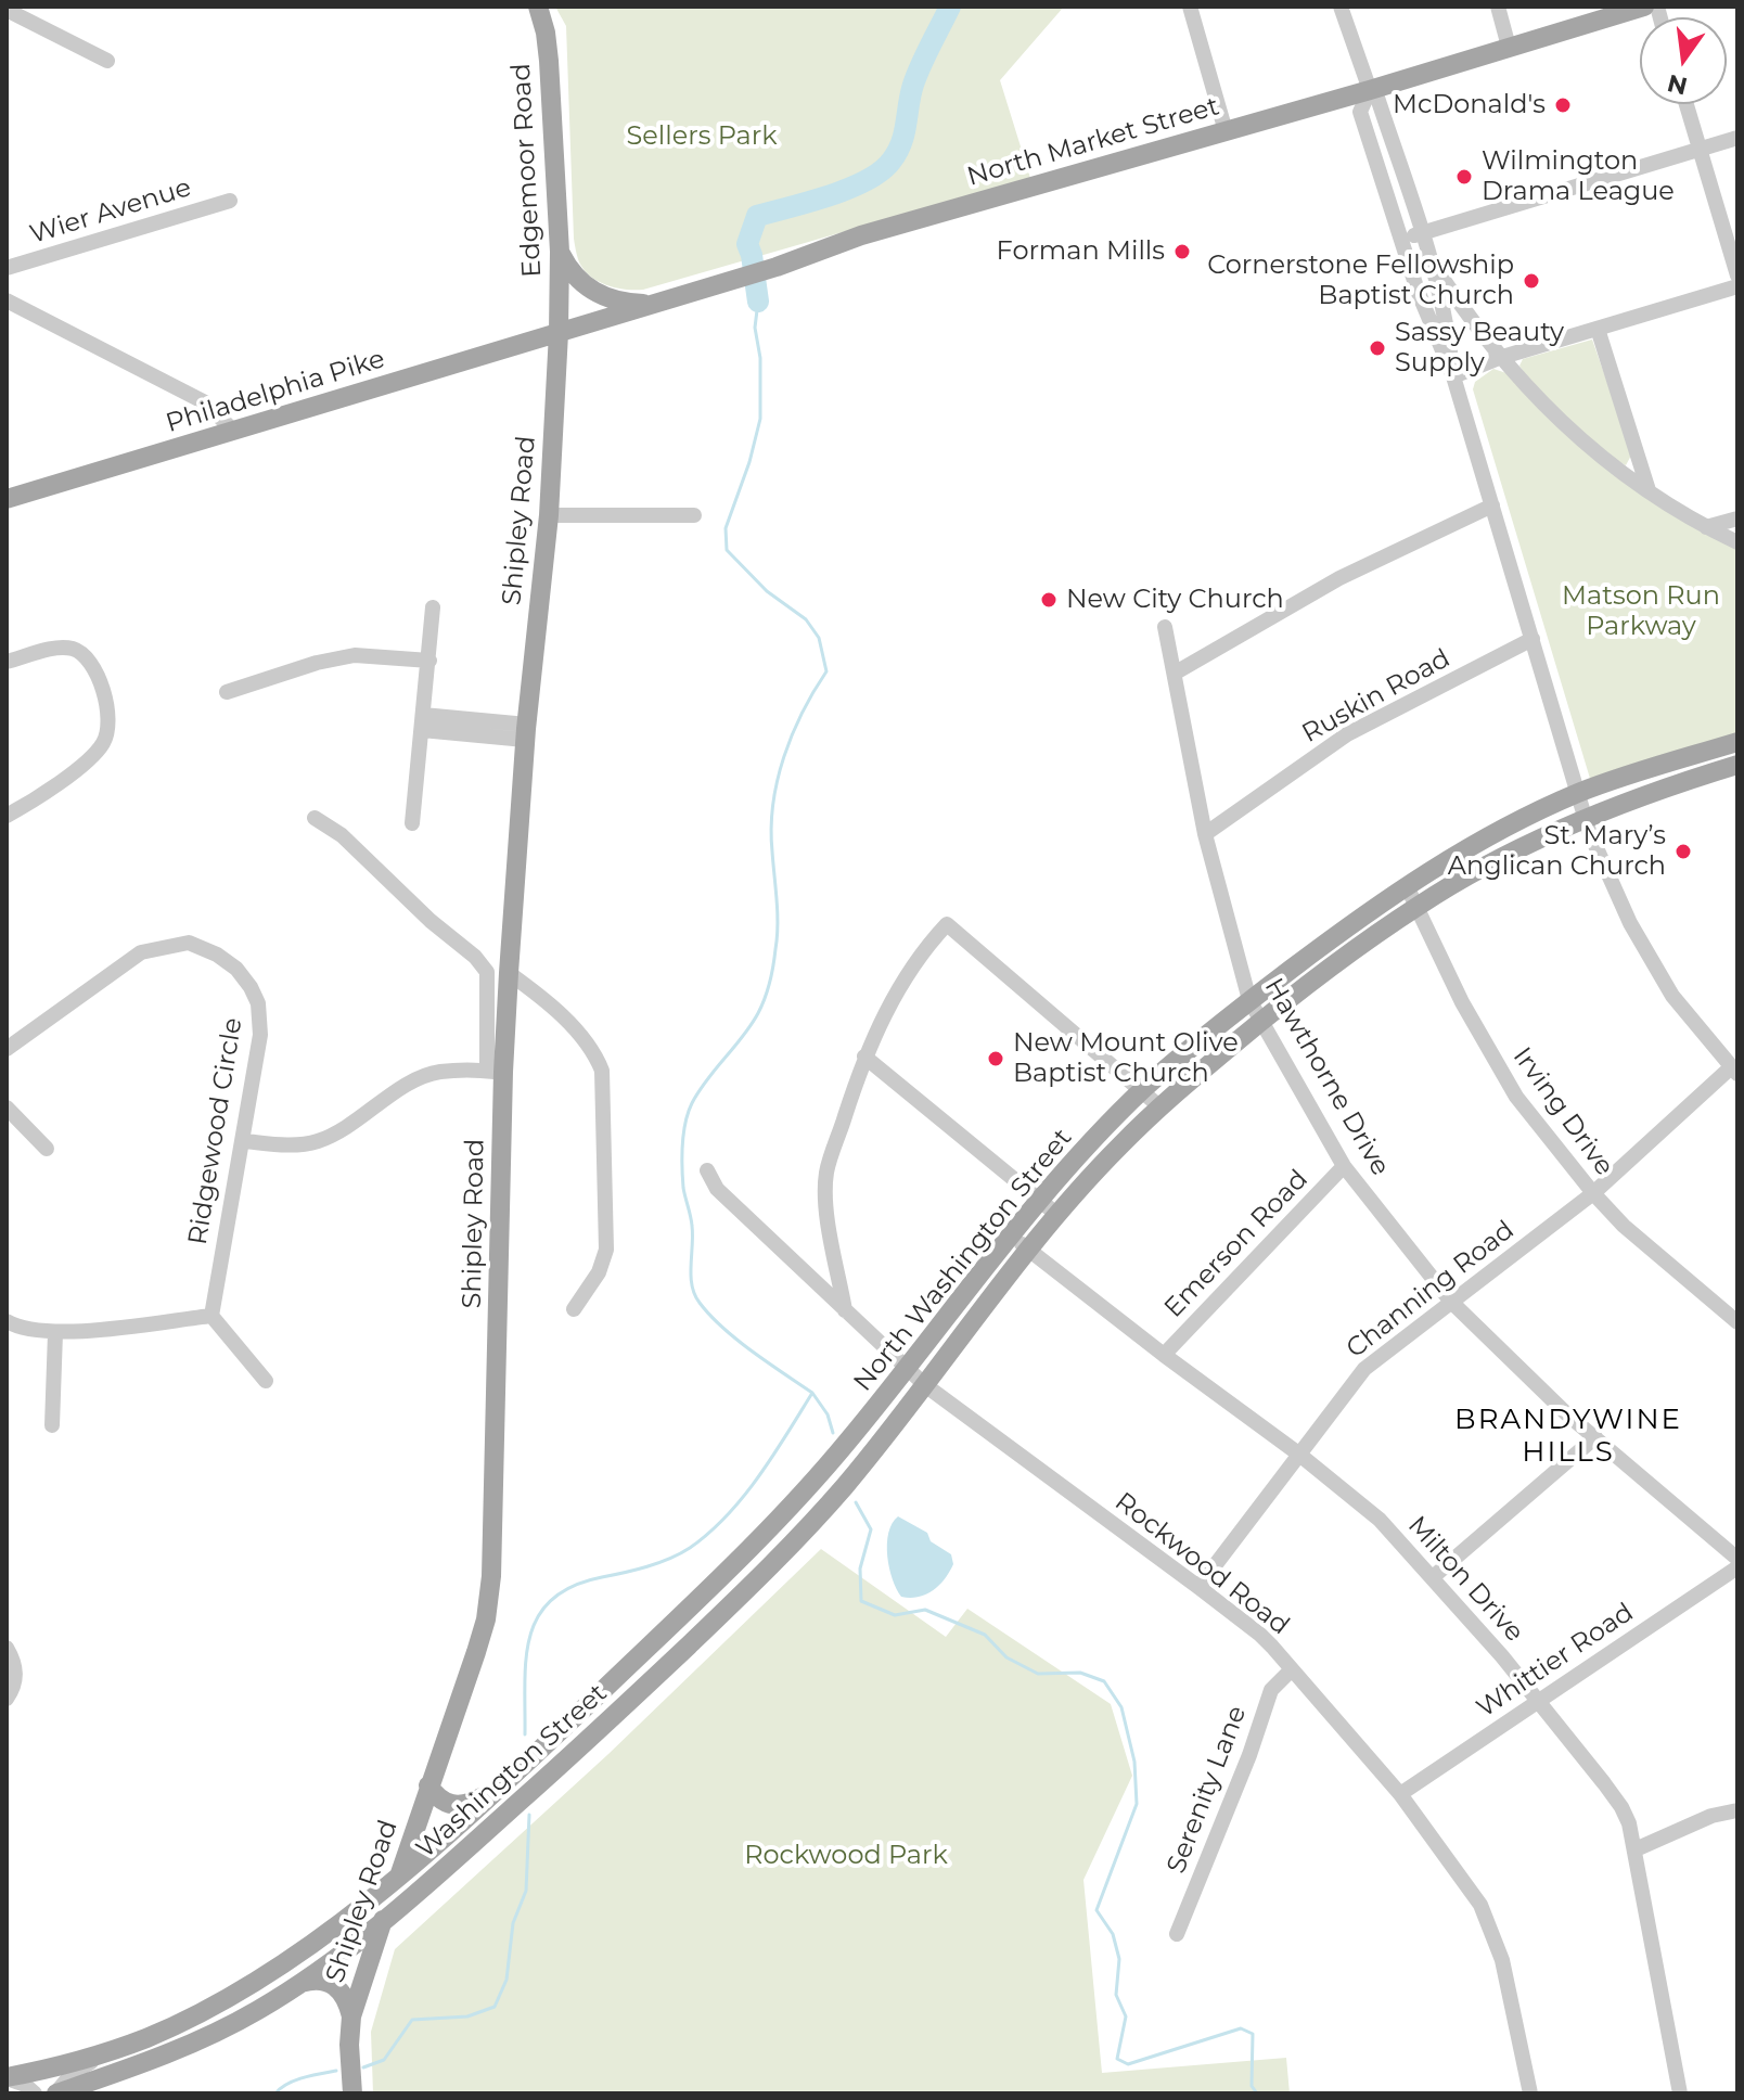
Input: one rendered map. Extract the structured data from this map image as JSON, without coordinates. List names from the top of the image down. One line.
{"streets":{"main road":["North Market Street","Edgemoor Road","Philadelphia Pike","Shipley Road","North Washington Street","Washington Street"],"street":["Wier Avenue","Ruskin Road","Hawthorne Drive","Irving Drive","Ridgewood Circle","Emerson Road","Channing Road","Rockwood Road","Milton Drive","Whittier Road","Serenity Lane"]},"crossings":[["North Market Street","Edgemoor Road"],["North Market Street","Philadelphia Pike"],["North Market Street","Shipley Road"],["Edgemoor Road","Philadelphia Pike"],["Edgemoor Road","Shipley Road"],["Philadelphia Pike","Shipley Road"],["Shipley Road","North Washington Street"],["Shipley Road","Washington Street"],["Ruskin Road","Hawthorne Drive"],["Hawthorne Drive","Emerson Road"],["Hawthorne Drive","North Washington Street"],["Hawthorne Drive","Channing Road"],["Irving Drive","North Washington Street"],["Irving Drive","Channing Road"],["Emerson Road","Milton Drive"],["North Washington Street","Rockwood Road"],["North Washington Street","Milton Drive"],["North Washington Street","Washington Street"],["Channing Road","Rockwood Road"],["Channing Road","Milton Drive"],["Rockwood Road","Whittier Road"],["Rockwood Road","Washington Street"],["Rockwood Road","Serenity Lane"],["Milton Drive","Whittier Road"]],"districts":["BRANDYWINE HILLS"],"parks":["Sellers Park","Matson Run Parkway","Rockwood Park"],"places":["McDonald's","Wilmington Drama League","Forman Mills","Cornerstone Fellowship Baptist Church","Sassy Beauty Supply","New City Church","St. Mary’s Anglican Church","New Mount Olive Baptist Church"],"north":"bottom"}
